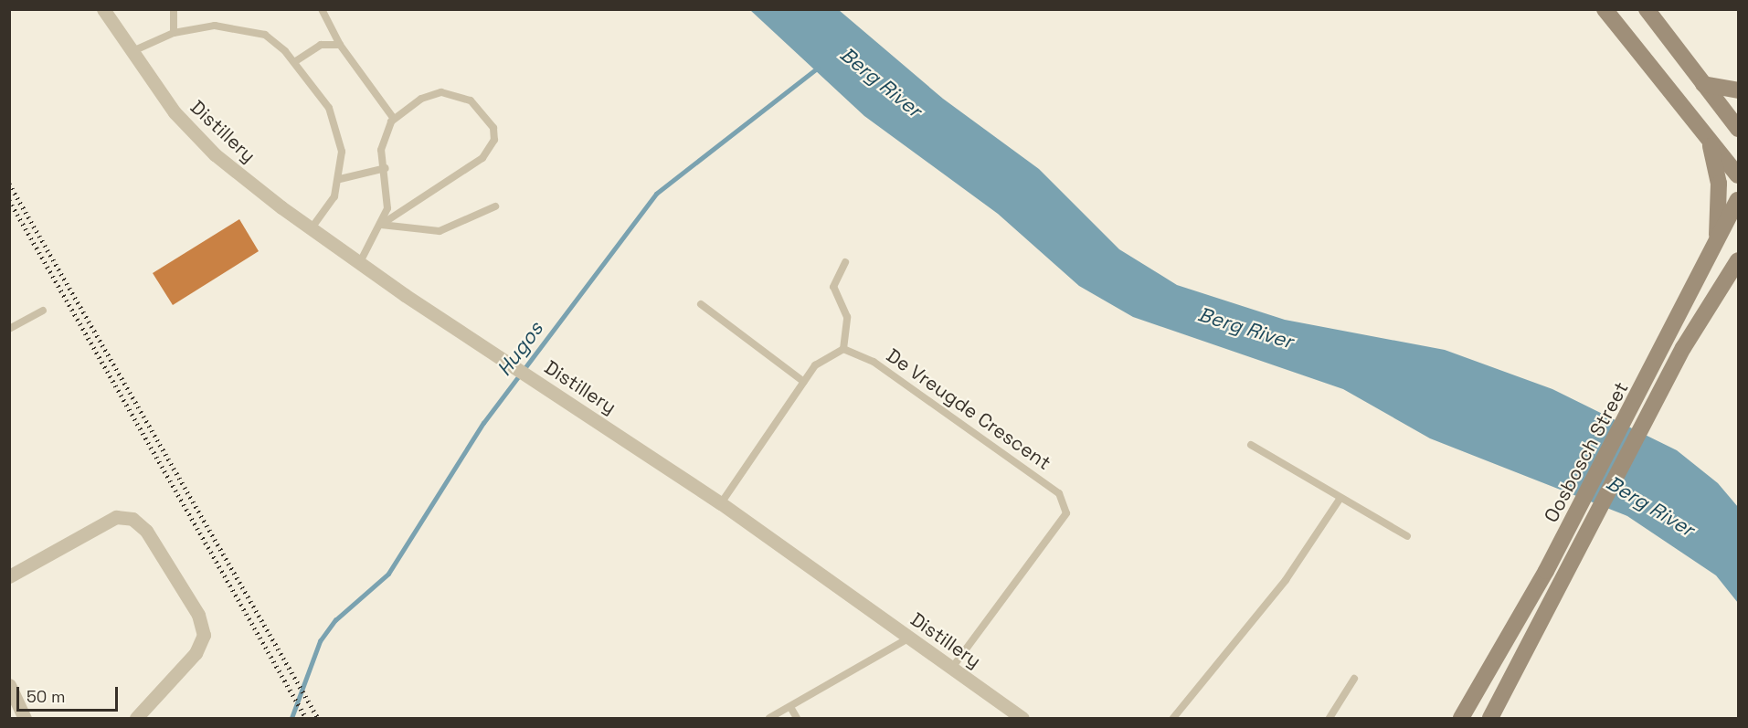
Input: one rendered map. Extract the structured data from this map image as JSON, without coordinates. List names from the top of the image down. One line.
{"streets":{"main road":["Oosbosch Street"],"street":["Distillery"],"lane":["De Vreugde Crescent"]},"crossings":[["Distillery","De Vreugde Crescent"]],"water":["Berg River","Hugos"],"scale_bar":"50 m"}
